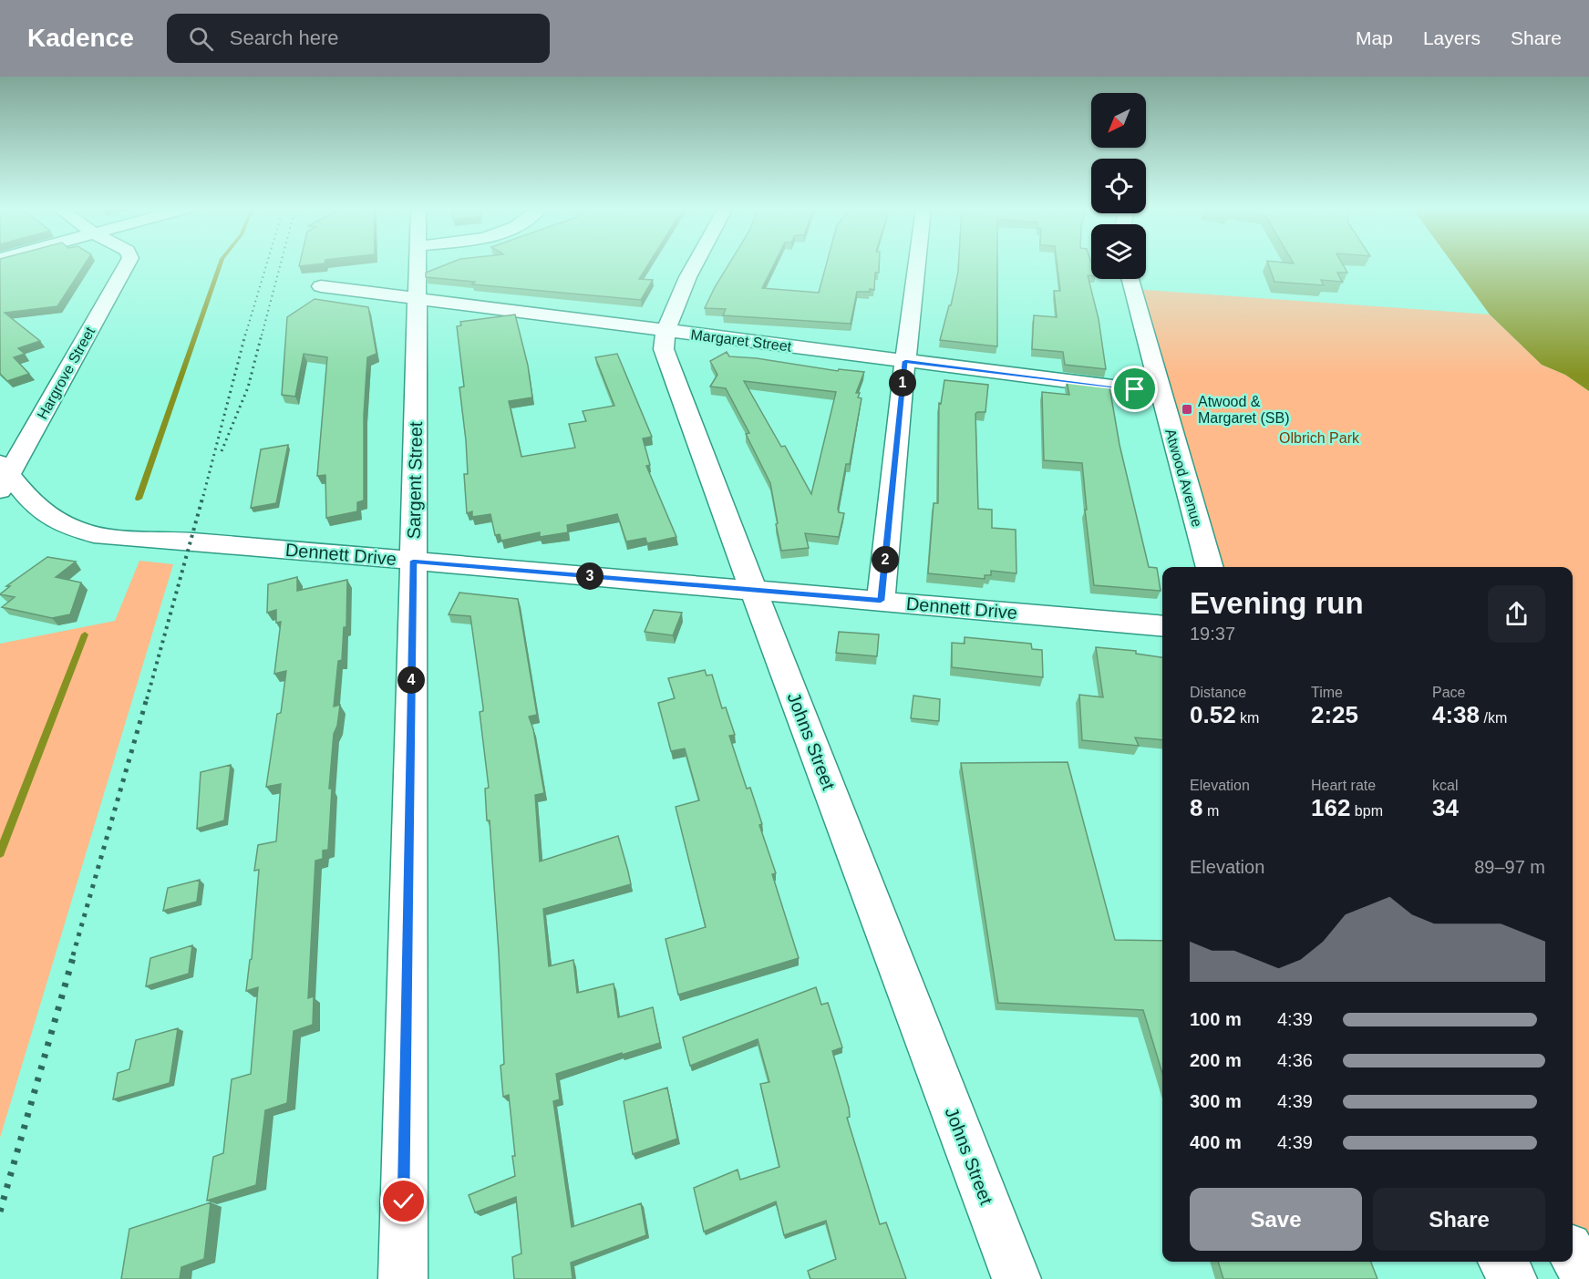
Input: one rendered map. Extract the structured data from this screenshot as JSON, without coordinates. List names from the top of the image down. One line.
{"streets":{"street":["Margaret Street","Hargrove Street","Atwood Avenue","Sargent Street","Dennett Drive","Johns Street"]},"crossings":[["Margaret Street","Atwood Avenue"],["Margaret Street","Sargent Street"],["Margaret Street","Johns Street"],["Hargrove Street","Dennett Drive"],["Sargent Street","Dennett Drive"],["Dennett Drive","Johns Street"]],"parks":["Olbrich Park"],"places":{"transit":["Atwood & Margaret (SB)"]},"north":"bottom left","page":{"header":"Kadence","search":"Search here","nav":["Map","Layers","Share"],"pins":["1","2","3","4"],"heading":["Evening run","19:37"],"stats":[["Distance","0.52 km"],["Time","2:25"],["Pace","4:38 /km"],["Elevation","8 m"],["Heart rate","162 bpm"],["kcal","34"]],"chart":["Elevation","89–97 m"],"list":[{"name":"100 m","note":"4:39"},{"name":"200 m","note":"4:36"},{"name":"300 m","note":"4:39"},{"name":"400 m","note":"4:39"}],"buttons":["Save","Share"]}}
